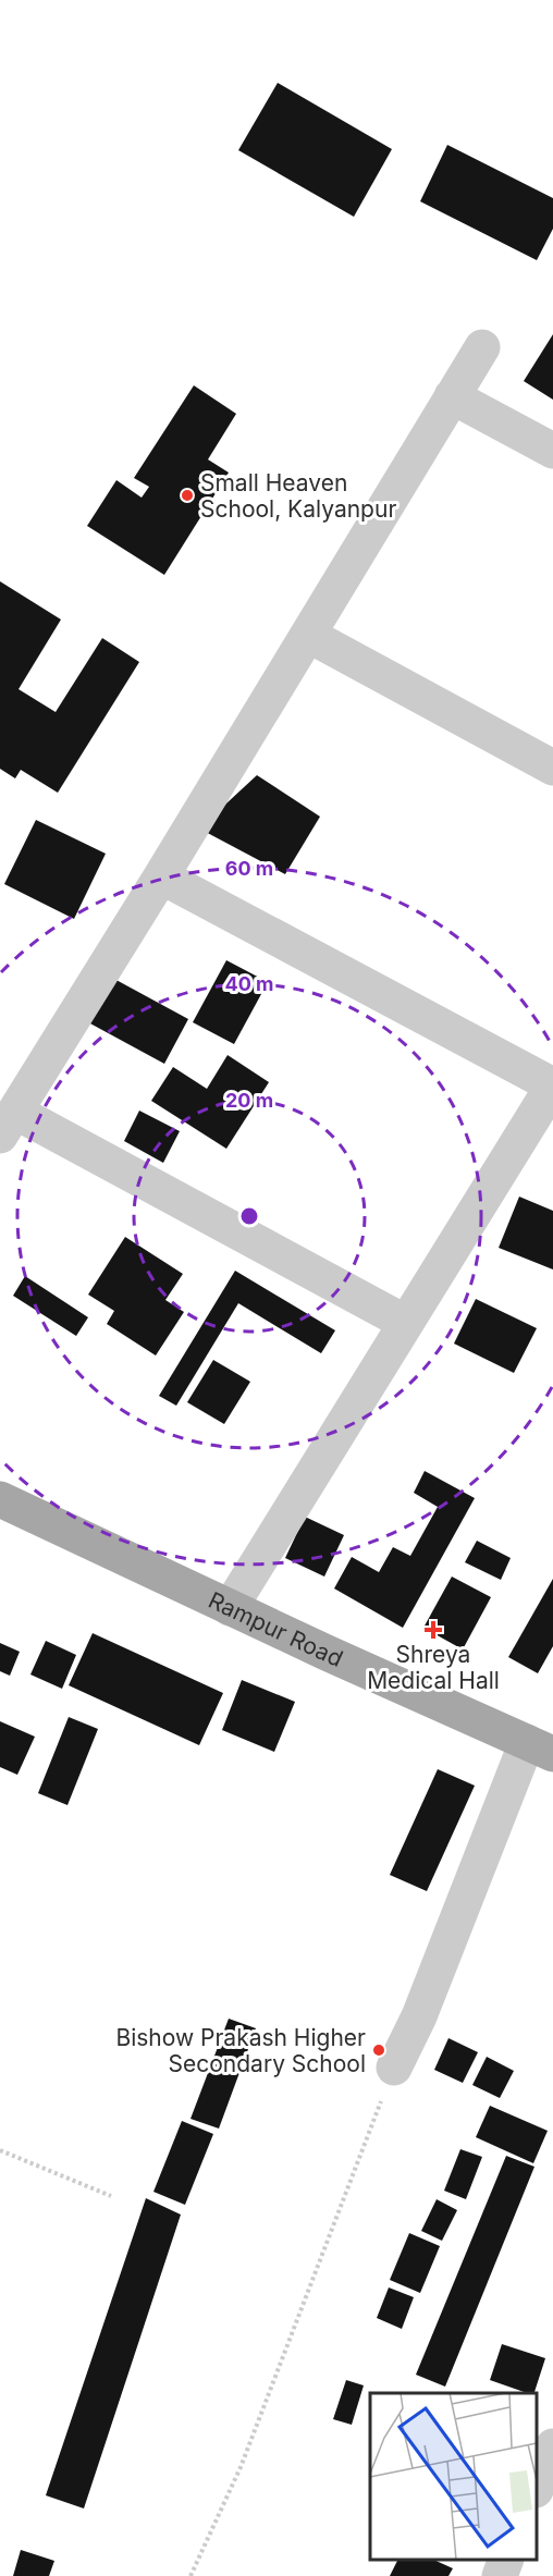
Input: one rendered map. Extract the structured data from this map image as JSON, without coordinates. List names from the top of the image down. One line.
{"streets":{"main road":["Rampur Road"]},"places":{"other":["Small Heaven School, Kalyanpur","Bishow Prakash Higher Secondary School"],"health":["Shreya Medical Hall"]},"rings":["60 m","40 m","20 m"]}
